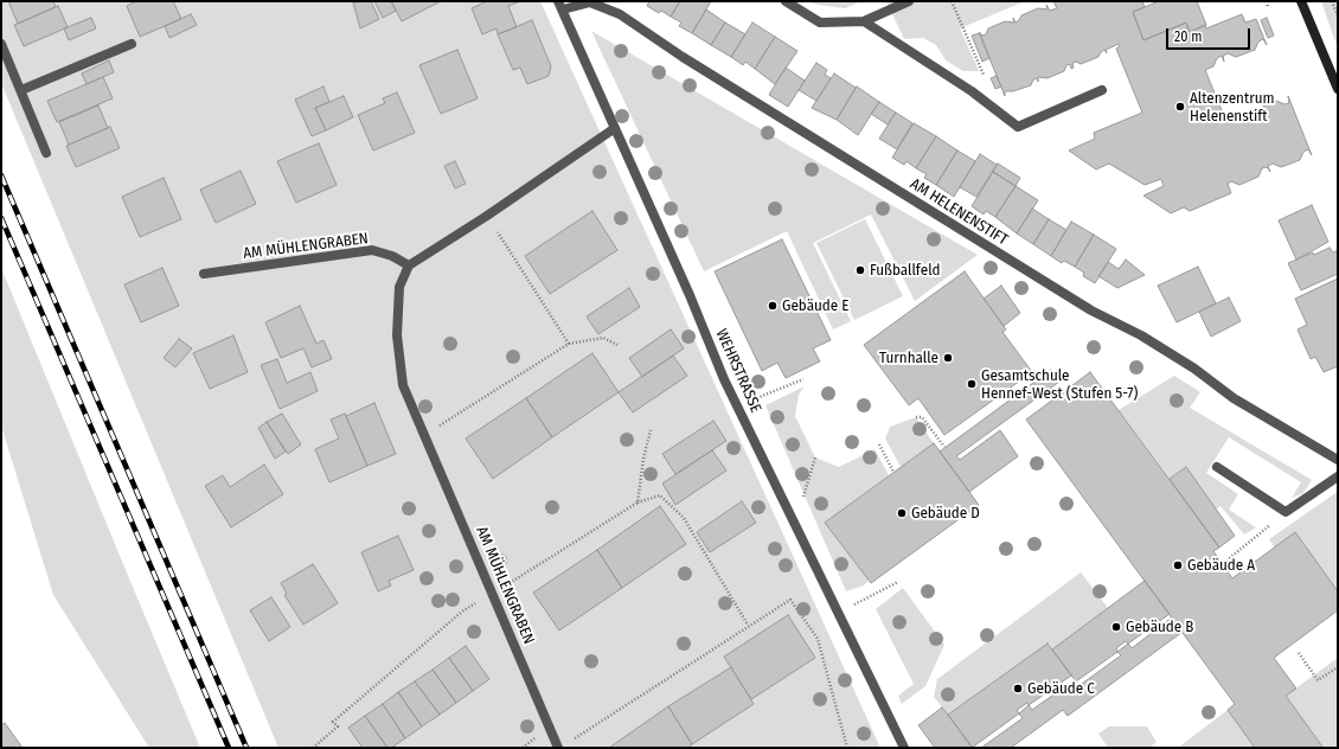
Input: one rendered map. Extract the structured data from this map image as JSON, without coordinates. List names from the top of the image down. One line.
{"streets":{"street":["AM HELENENSTIFT","AM MÜHLENGRABEN","WEHRSTRASSE"]},"crossings":[["AM HELENENSTIFT","WEHRSTRASSE"]],"places":["Altenzentrum Helenenstift","Fußballfeld","Gebäude E","Turnhalle","Gesamtschule Hennef-West (Stufen 5-7)","Gebäude D","Gebäude A","Gebäude B","Gebäude C"],"scale_bar":"20 m"}
